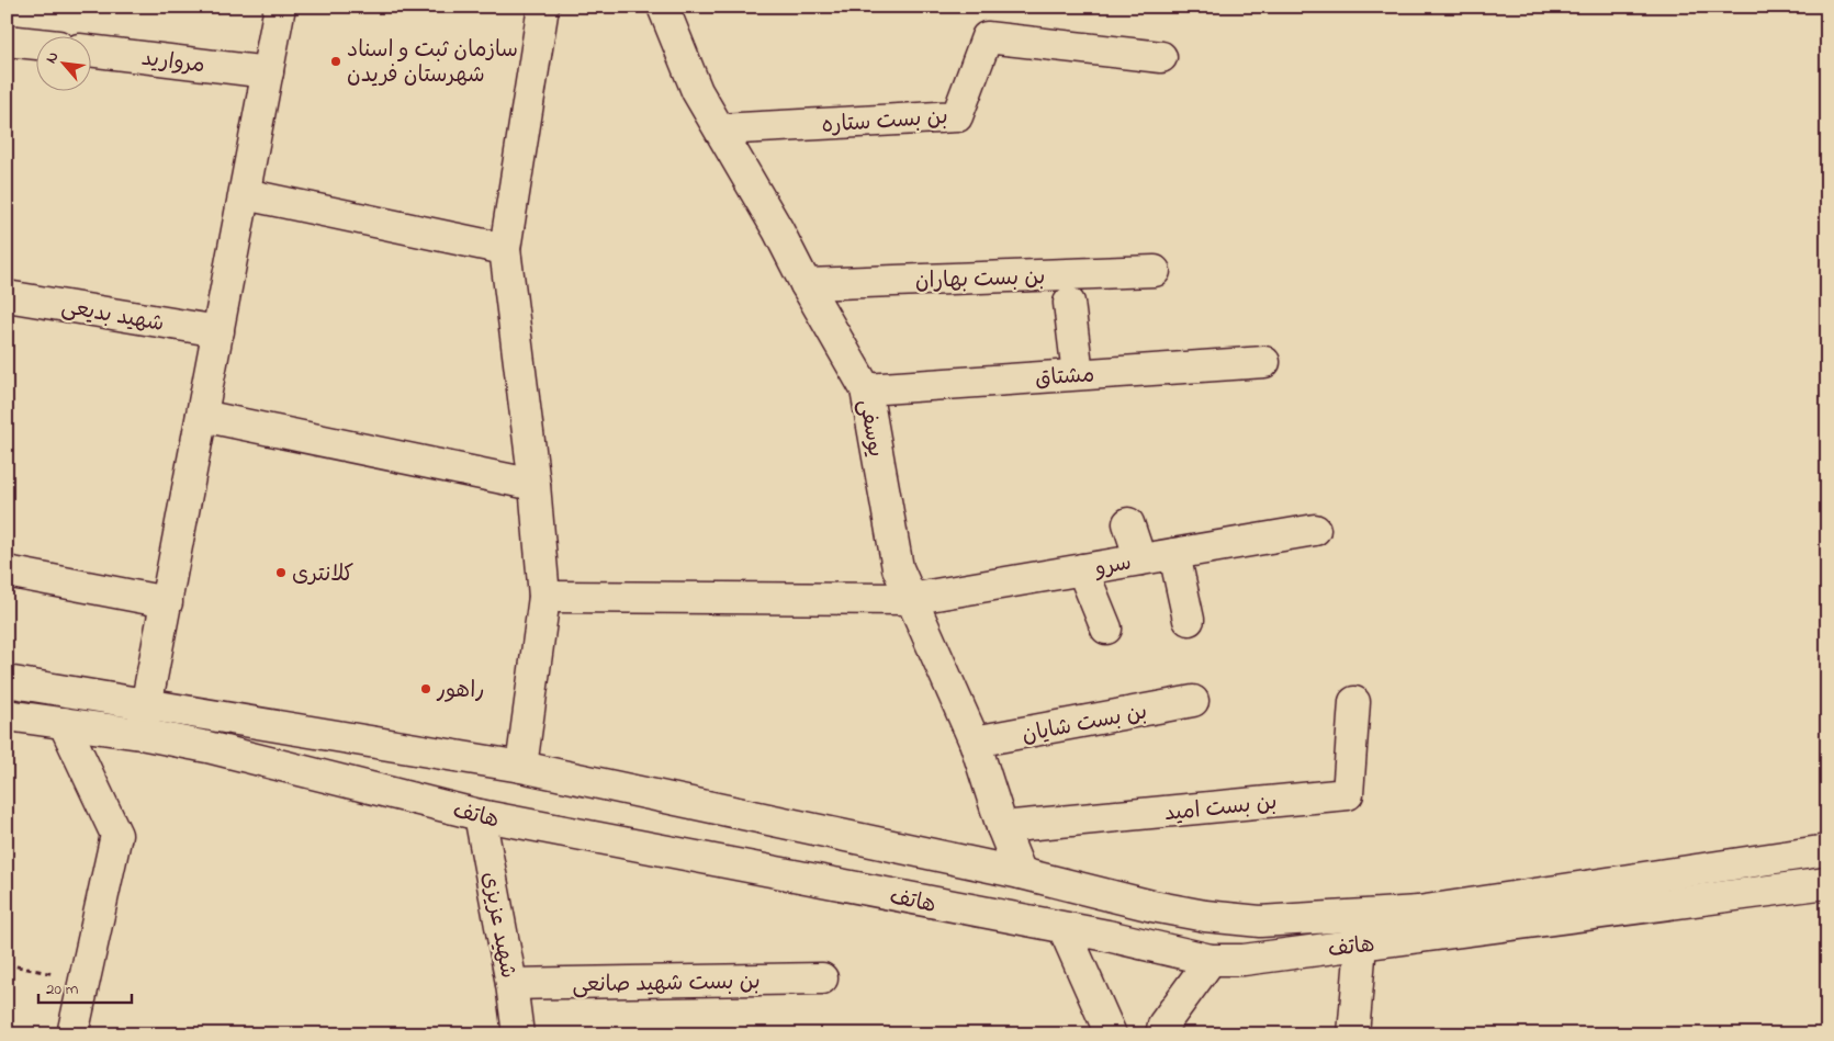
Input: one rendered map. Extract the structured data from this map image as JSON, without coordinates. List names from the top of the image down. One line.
{"streets":{"street":["مروارید","بن بست ستاره","بن بست بهاران","شهید بدیعی","مشتاق","یوسفی","سرو","بن بست شایان","بن بست امید","هاتف","شهید عزیزی","بن بست شهید صانعی"]},"crossings":[["بن بست ستاره","یوسفی"],["بن بست بهاران","یوسفی"],["مشتاق","یوسفی"],["یوسفی","سرو"],["یوسفی","بن بست شایان"],["یوسفی","بن بست امید"],["یوسفی","هاتف"],["هاتف","شهید عزیزی"],["شهید عزیزی","بن بست شهید صانعی"]],"places":["سازمان ثبت و اسناد شهرستان فریدن","کلانتری","راهور"],"scale_bar":"20 m","north":"top left"}
